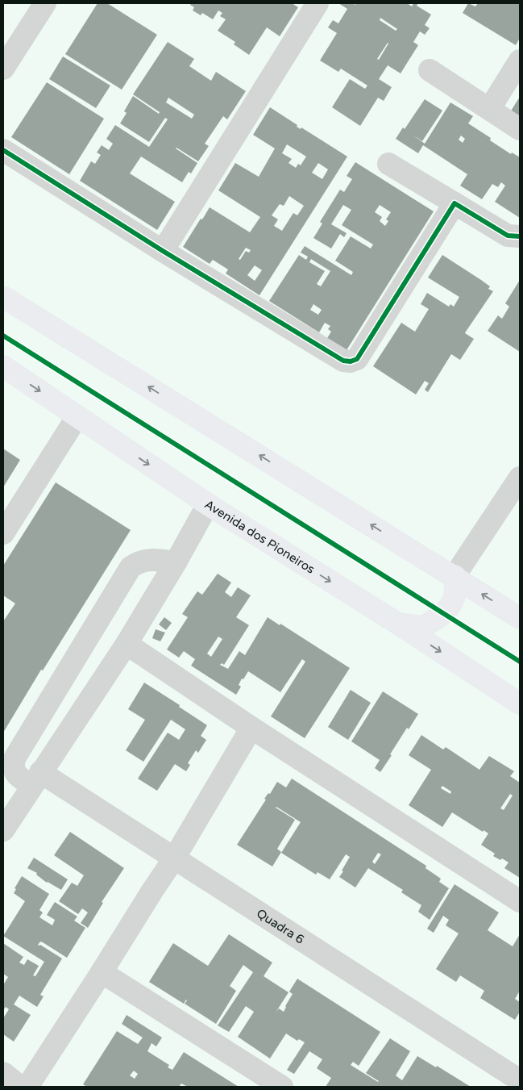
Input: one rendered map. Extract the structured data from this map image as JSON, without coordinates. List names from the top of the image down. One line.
{"streets":{"main road":["Avenida dos Pioneiros"],"street":["Quadra 6"]}}
